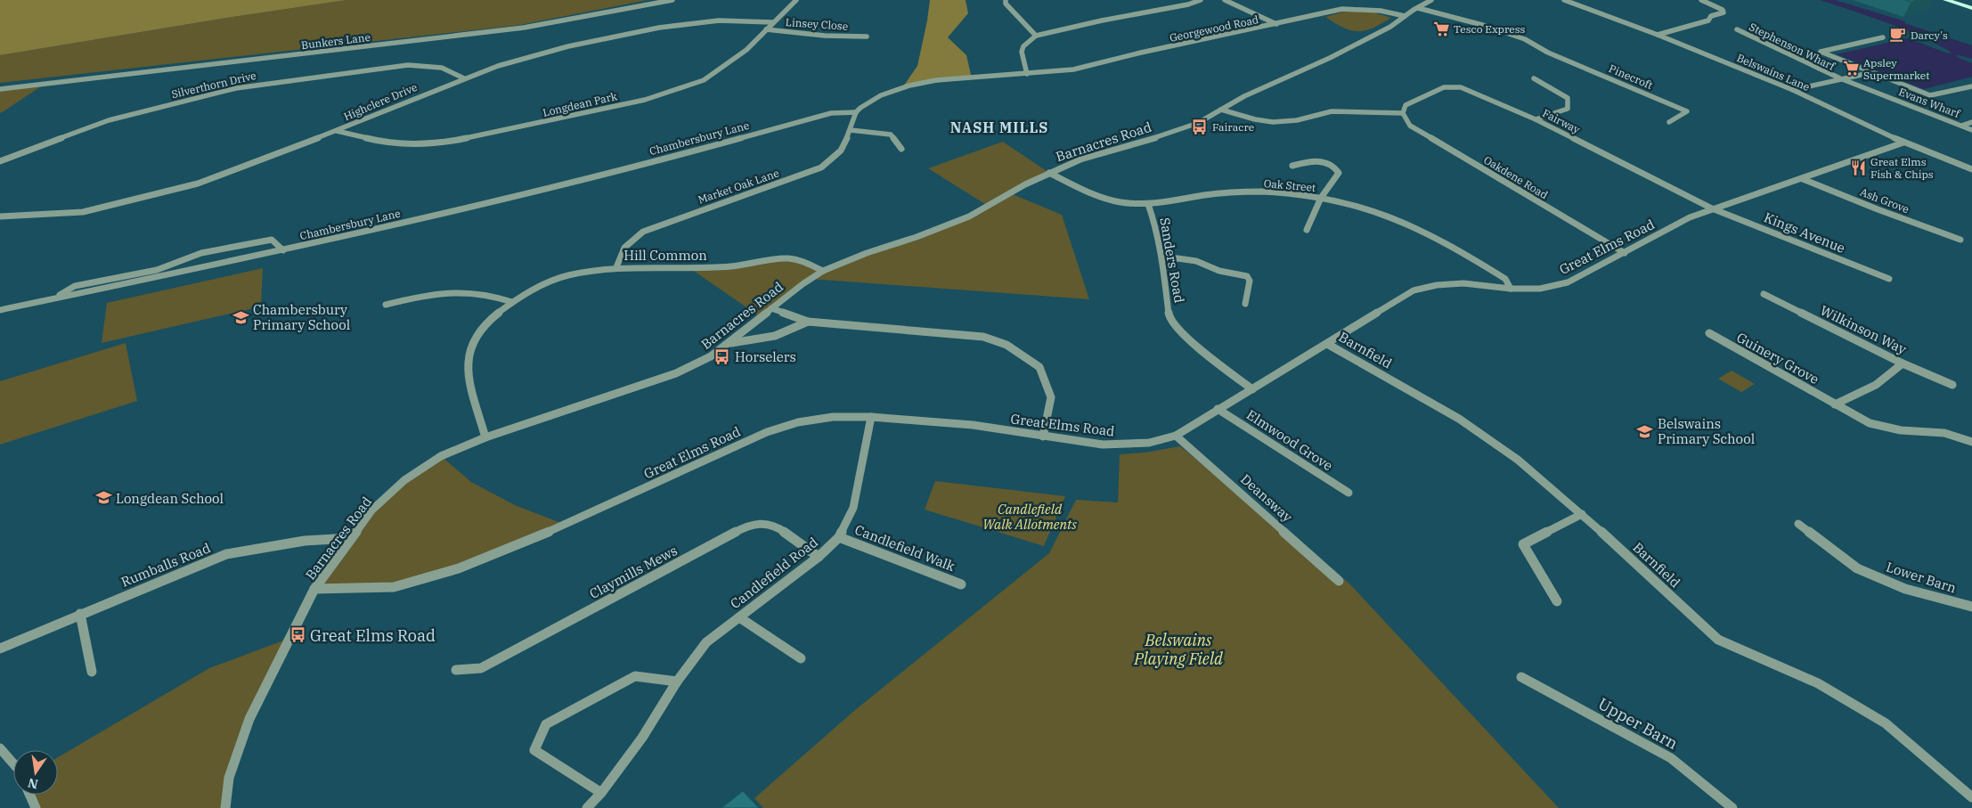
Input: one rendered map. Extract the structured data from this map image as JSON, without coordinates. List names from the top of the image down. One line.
{"streets":{"street":["Linsey Close","Georgewood Road","Bunkers Lane","Stephenson Wharf","Belswains Lane","Pinecroft","Silverthorn Drive","Highclere Drive","Evans Wharf","Longdean Park","Fairway","Chambersbury Lane","Barnacres Road","Oakdene Road","Oak Street","Market Oak Lane","Ash Grove","Kings Avenue","Great Elms Road","Hill Common","Sanders Road","Wilkinson Way","Barnfield","Guinery Grove","Elmwood Grove","Deansway","Candlefield Walk","Rumballs Road","Claymills Mews","Candlefield Road","Lower Barn","Upper Barn"]},"crossings":[["Linsey Close","Longdean Park"],["Georgewood Road","Barnacres Road"],["Stephenson Wharf","Evans Wharf"],["Belswains Lane","Great Elms Road"],["Silverthorn Drive","Highclere Drive"],["Highclere Drive","Longdean Park"],["Fairway","Oakdene Road"],["Fairway","Kings Avenue"],["Fairway","Great Elms Road"],["Chambersbury Lane","Market Oak Lane"],["Barnacres Road","Oak Street"],["Barnacres Road","Great Elms Road"],["Barnacres Road","Hill Common"],["Barnacres Road","Rumballs Road"],["Oakdene Road","Great Elms Road"],["Oak Street","Great Elms Road"],["Oak Street","Sanders Road"],["Market Oak Lane","Hill Common"],["Ash Grove","Great Elms Road"],["Kings Avenue","Great Elms Road"],["Great Elms Road","Sanders Road"],["Great Elms Road","Barnfield"],["Great Elms Road","Elmwood Grove"],["Great Elms Road","Deansway"],["Great Elms Road","Candlefield Road"],["Candlefield Walk","Candlefield Road"],["Claymills Mews","Candlefield Road"]],"districts":["NASH MILLS"],"parks":["Candlefield Walk Allotments","Belswains Playing Field"],"places":{"supermarket":["Tesco Express","Apsley Supermarket"],"cafe":["Darcy's"],"bus stop":["Fairacre","Horselers","Great Elms Road"],"restaurant":["Great Elms Fish & Chips"],"school or university":["Chambersbury Primary School","Belswains Primary School","Longdean School"]},"north":"bottom"}
